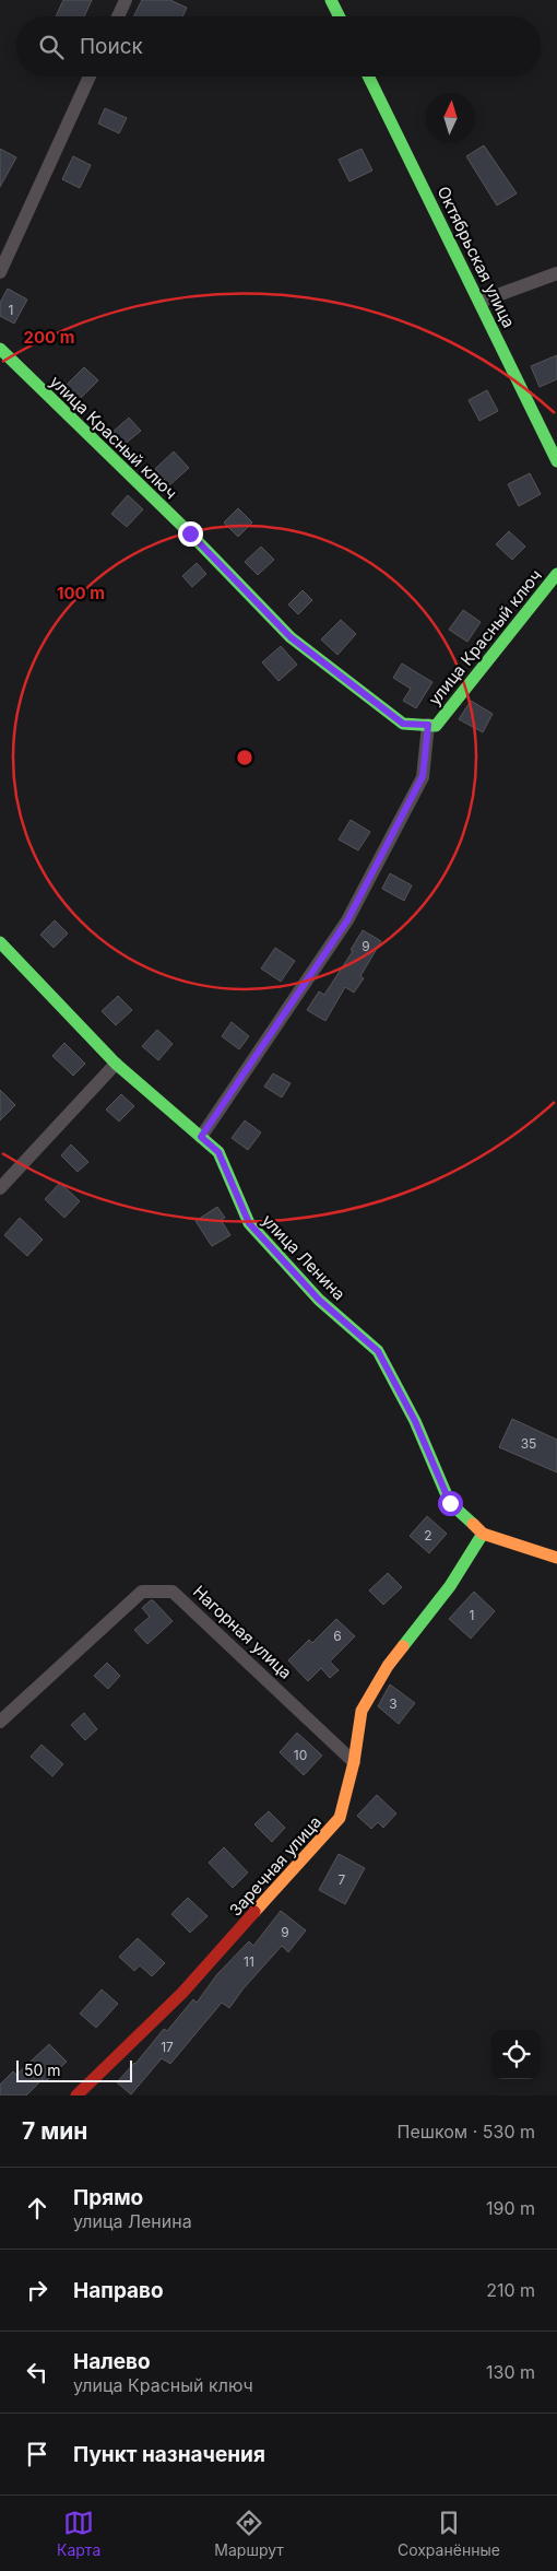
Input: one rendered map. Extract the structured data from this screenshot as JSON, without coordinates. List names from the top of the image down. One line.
{"streets":{"street":["Октябрьская улица","улица Красный ключ","улица Ленина","Нагорная улица","Заречная улица"]},"crossings":[["улица Ленина","Заречная улица"],["Нагорная улица","Заречная улица"]],"house_numbers":["1","9","35","2","1","6","3","10","7","9","11","17"],"scale_bar":"50 m","north":"top","page":{"search":"Поиск","scale":"50 m","heading":["7 мин","Пешком · 530 m"],"list":[["Прямо","улица Ленина","190 m"],["Направо","210 m"],["Налево","улица Красный ключ","130 m"],"Пункт назначения"],"nav":["Карта","Маршрут","Сохранённые"]},"rings":["200 m","100 m"]}
